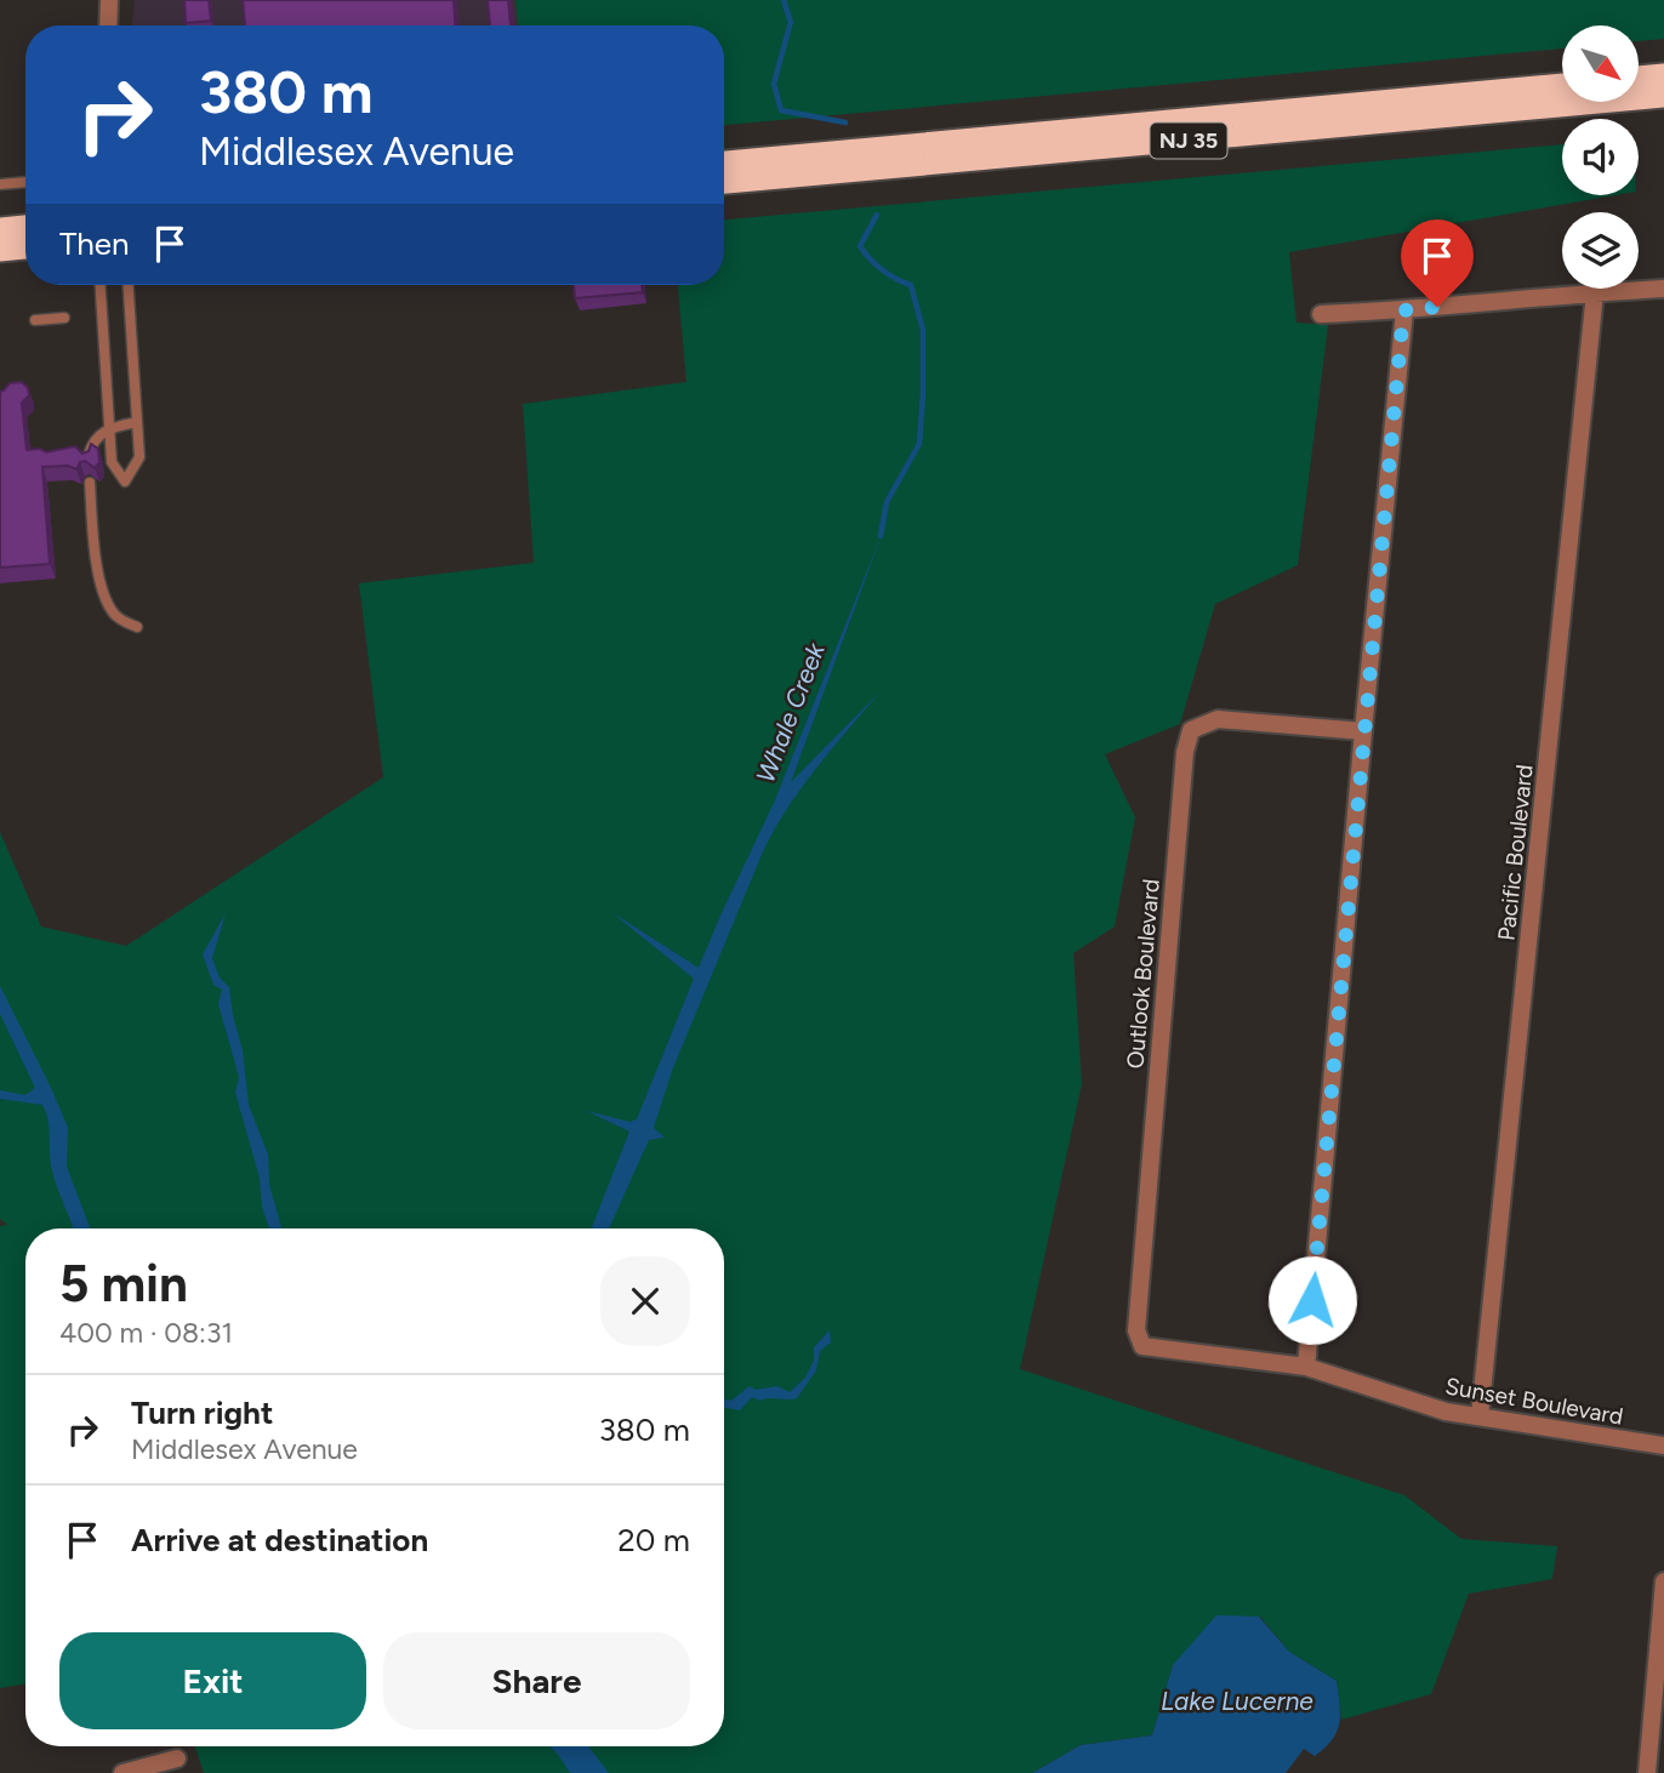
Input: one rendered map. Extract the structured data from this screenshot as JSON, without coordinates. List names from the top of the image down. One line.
{"streets":{"highway":["NJ 35"],"street":["Pacific Boulevard","Outlook Boulevard","Sunset Boulevard"]},"crossings":[["Pacific Boulevard","Sunset Boulevard"],["Outlook Boulevard","Sunset Boulevard"]],"water":["Whale Creek","Lake Lucerne"],"north":"bottom right","page":{"turn":["380 m","Middlesex Avenue"],"then":"Then","heading":["5 min","400 m · 08:31"],"list":[{"name":"Turn right","note":"Middlesex Avenue","value":"380 m"},{"name":"Arrive at destination","value":"20 m"}],"buttons":["Exit","Share"]}}
